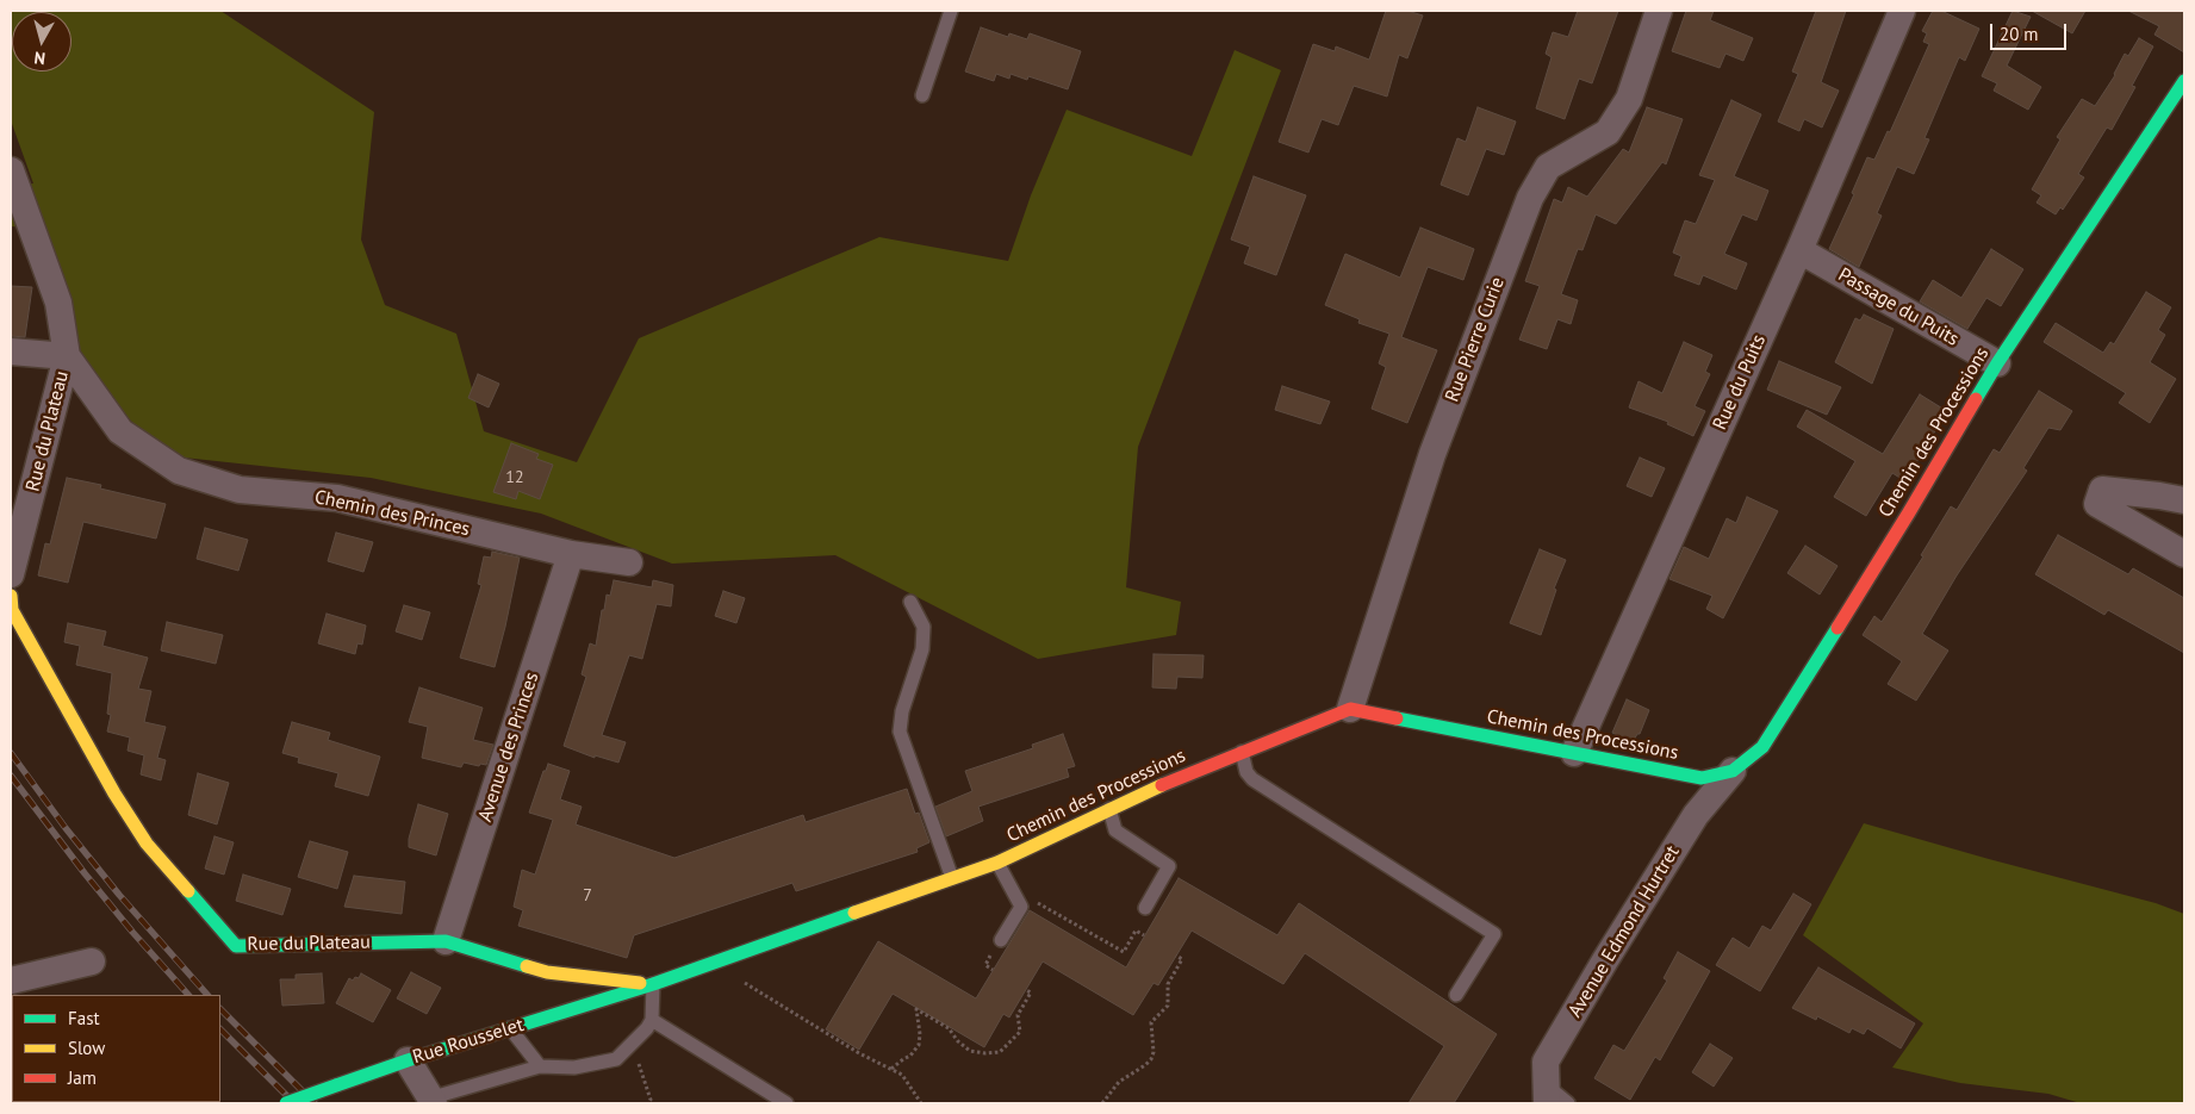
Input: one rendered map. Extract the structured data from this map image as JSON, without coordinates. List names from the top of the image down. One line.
{"streets":{"street":["Passage du Puits","Rue Pierre Curie","Rue du Puits","Rue du Plateau","Chemin des Processions","Chemin des Princes","Avenue des Princes","Avenue Edmond Hurtret","Rue Rousselet"]},"crossings":[["Passage du Puits","Rue du Puits"],["Passage du Puits","Chemin des Processions"],["Rue Pierre Curie","Chemin des Processions"],["Rue du Puits","Chemin des Processions"],["Rue du Plateau","Chemin des Processions"],["Rue du Plateau","Chemin des Princes"],["Rue du Plateau","Avenue des Princes"],["Rue du Plateau","Rue Rousselet"],["Chemin des Processions","Avenue Edmond Hurtret"],["Chemin des Processions","Rue Rousselet"],["Chemin des Princes","Avenue des Princes"]],"house_numbers":["12","7"],"legend":["Fast","Slow","Jam"],"scale_bar":"20 m","north":"bottom"}
